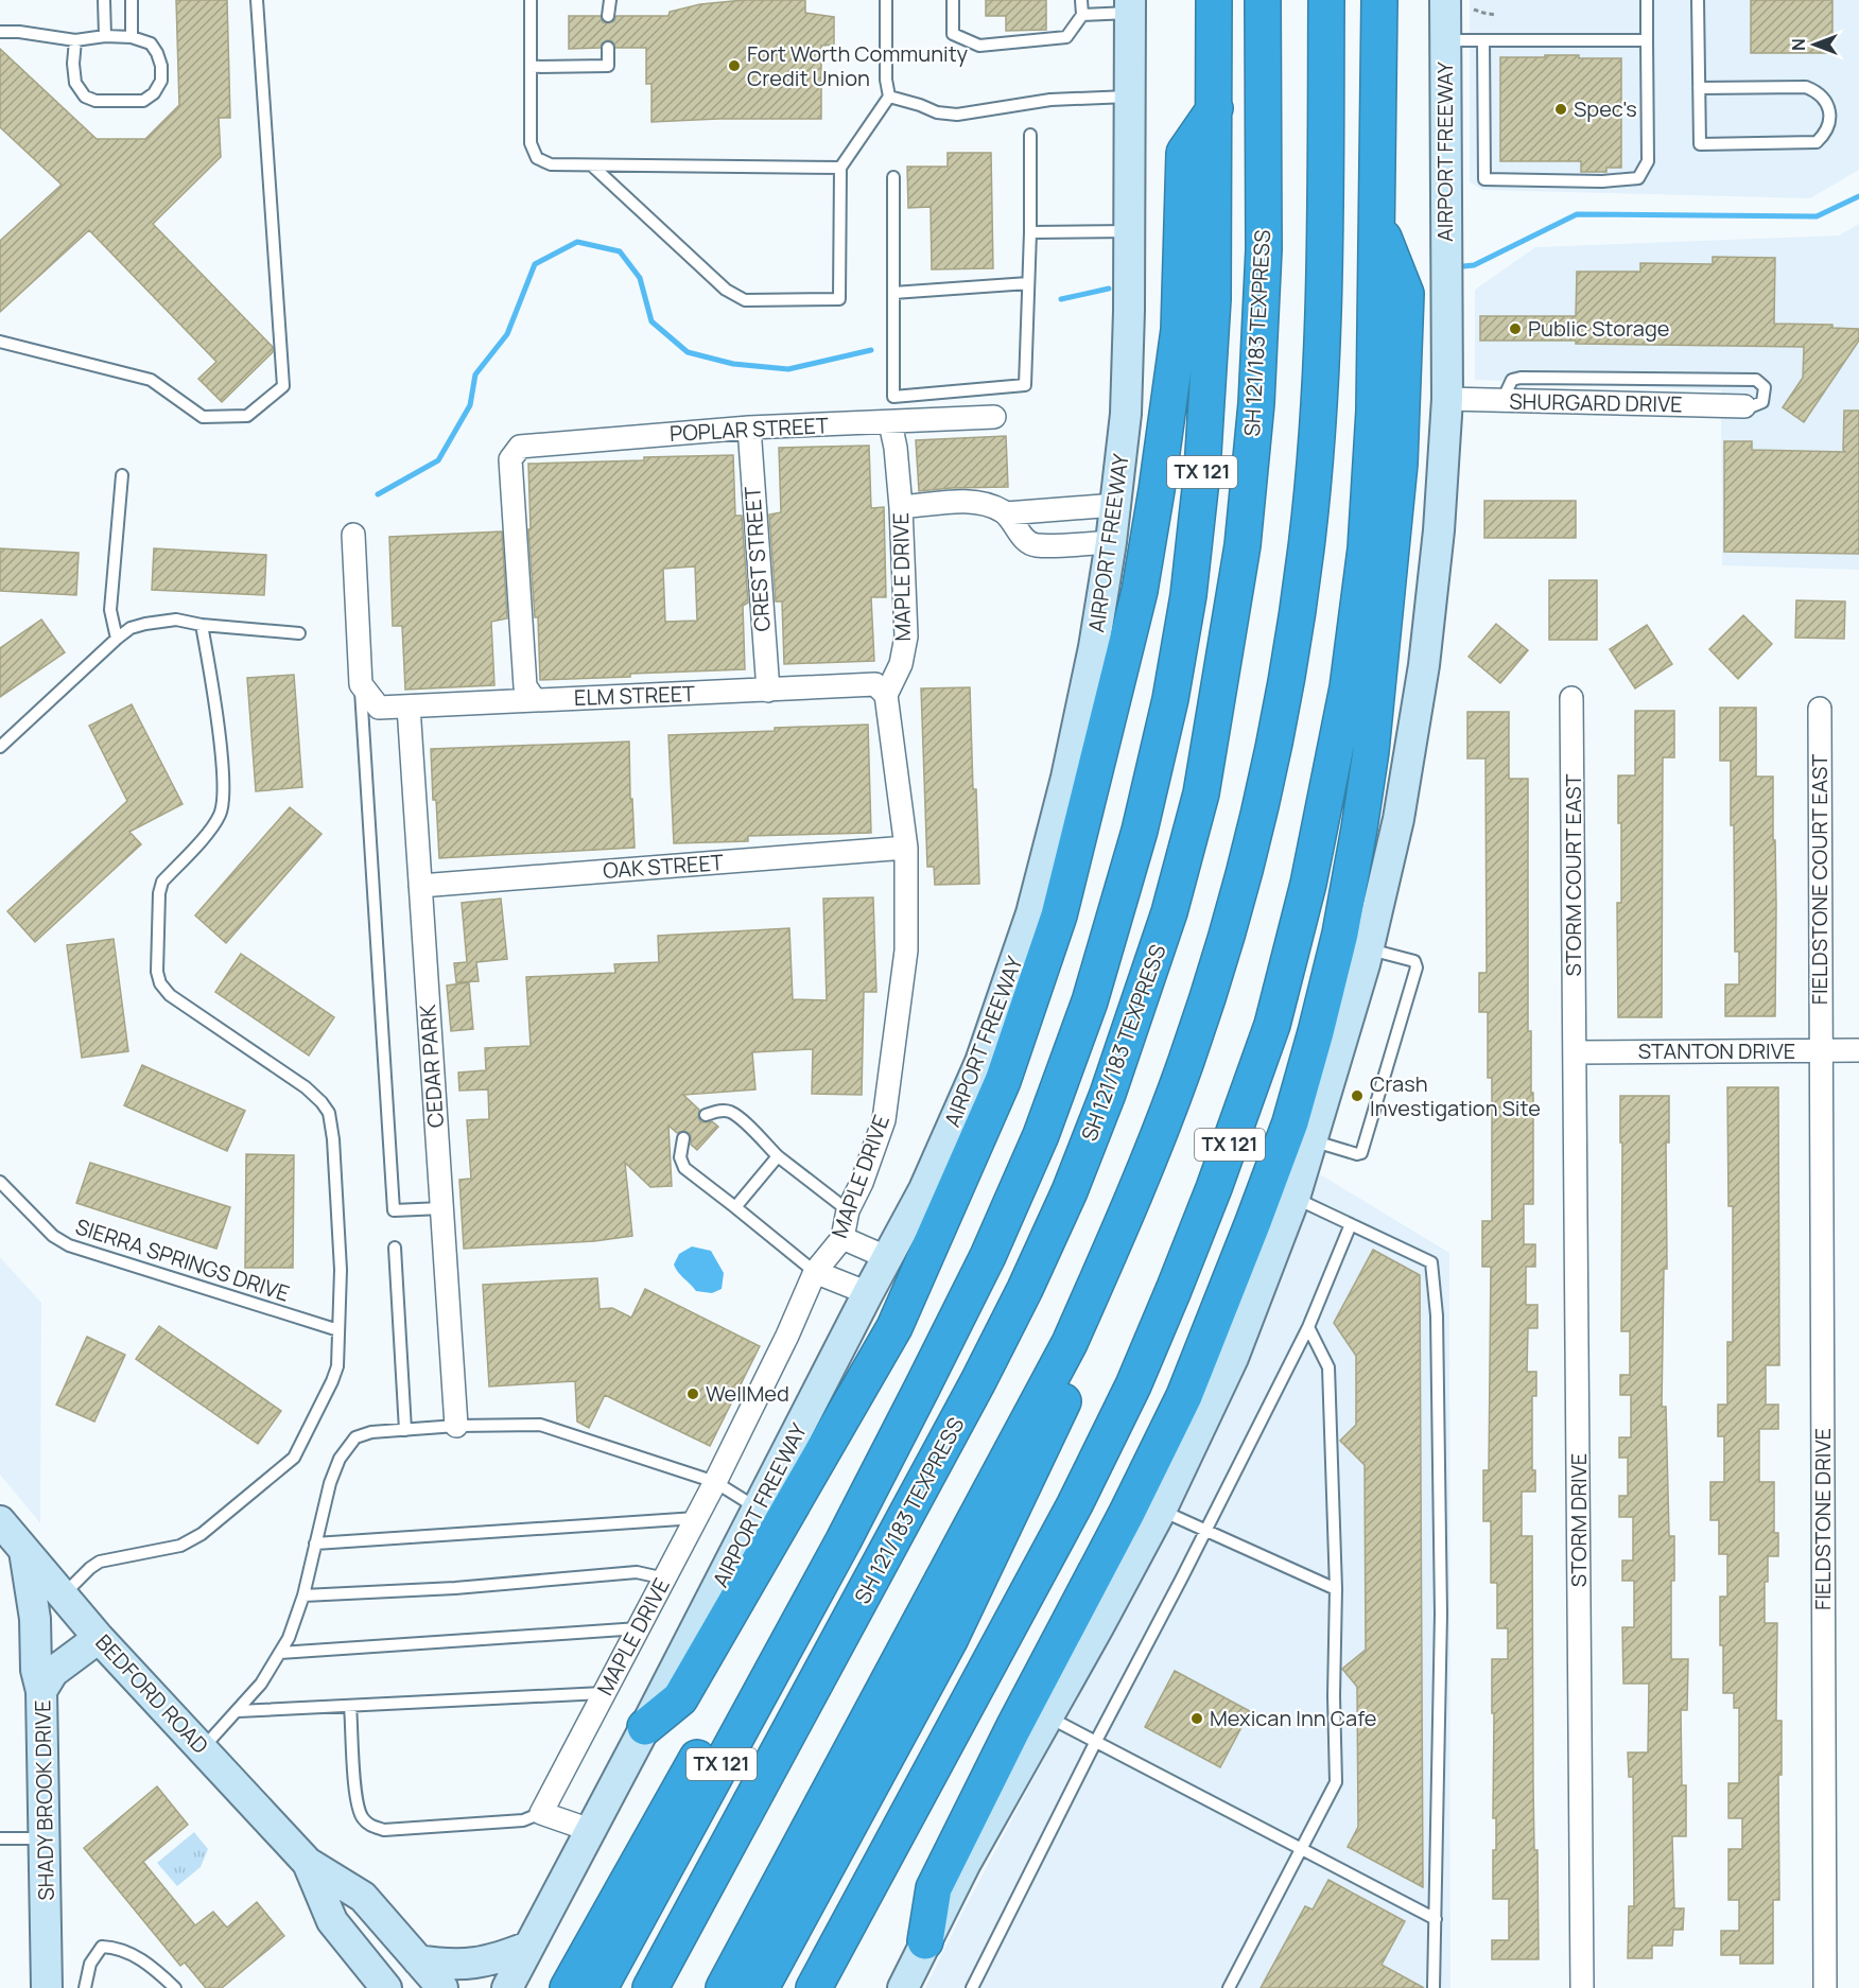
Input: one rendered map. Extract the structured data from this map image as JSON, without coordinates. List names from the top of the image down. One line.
{"streets":{"highway":["SH 121/183 TEXPRESS","TX 121"],"main road":["AIRPORT FREEWAY","BEDFORD ROAD","SHADY BROOK DRIVE"],"street":["SHURGARD DRIVE","POPLAR STREET","CREST STREET","MAPLE DRIVE","ELM STREET","OAK STREET","STORM COURT EAST","FIELDSTONE COURT EAST","STANTON DRIVE","CEDAR PARK","FIELDSTONE DRIVE","STORM DRIVE"],"lane":["SIERRA SPRINGS DRIVE"]},"crossings":[["AIRPORT FREEWAY","SHURGARD DRIVE"],["POPLAR STREET","CREST STREET"],["POPLAR STREET","MAPLE DRIVE"],["POPLAR STREET","ELM STREET"],["CREST STREET","ELM STREET"],["MAPLE DRIVE","ELM STREET"],["MAPLE DRIVE","OAK STREET"],["ELM STREET","CEDAR PARK"],["OAK STREET","CEDAR PARK"],["STORM COURT EAST","STANTON DRIVE"],["STORM COURT EAST","STORM DRIVE"],["FIELDSTONE COURT EAST","STANTON DRIVE"],["FIELDSTONE COURT EAST","FIELDSTONE DRIVE"],["STANTON DRIVE","FIELDSTONE DRIVE"],["STANTON DRIVE","STORM DRIVE"],["BEDFORD ROAD","SHADY BROOK DRIVE"]],"places":["Fort Worth Community Credit Union","Spec's","Public Storage","Crash Investigation Site","WellMed","Mexican Inn Cafe"],"north":"left"}
